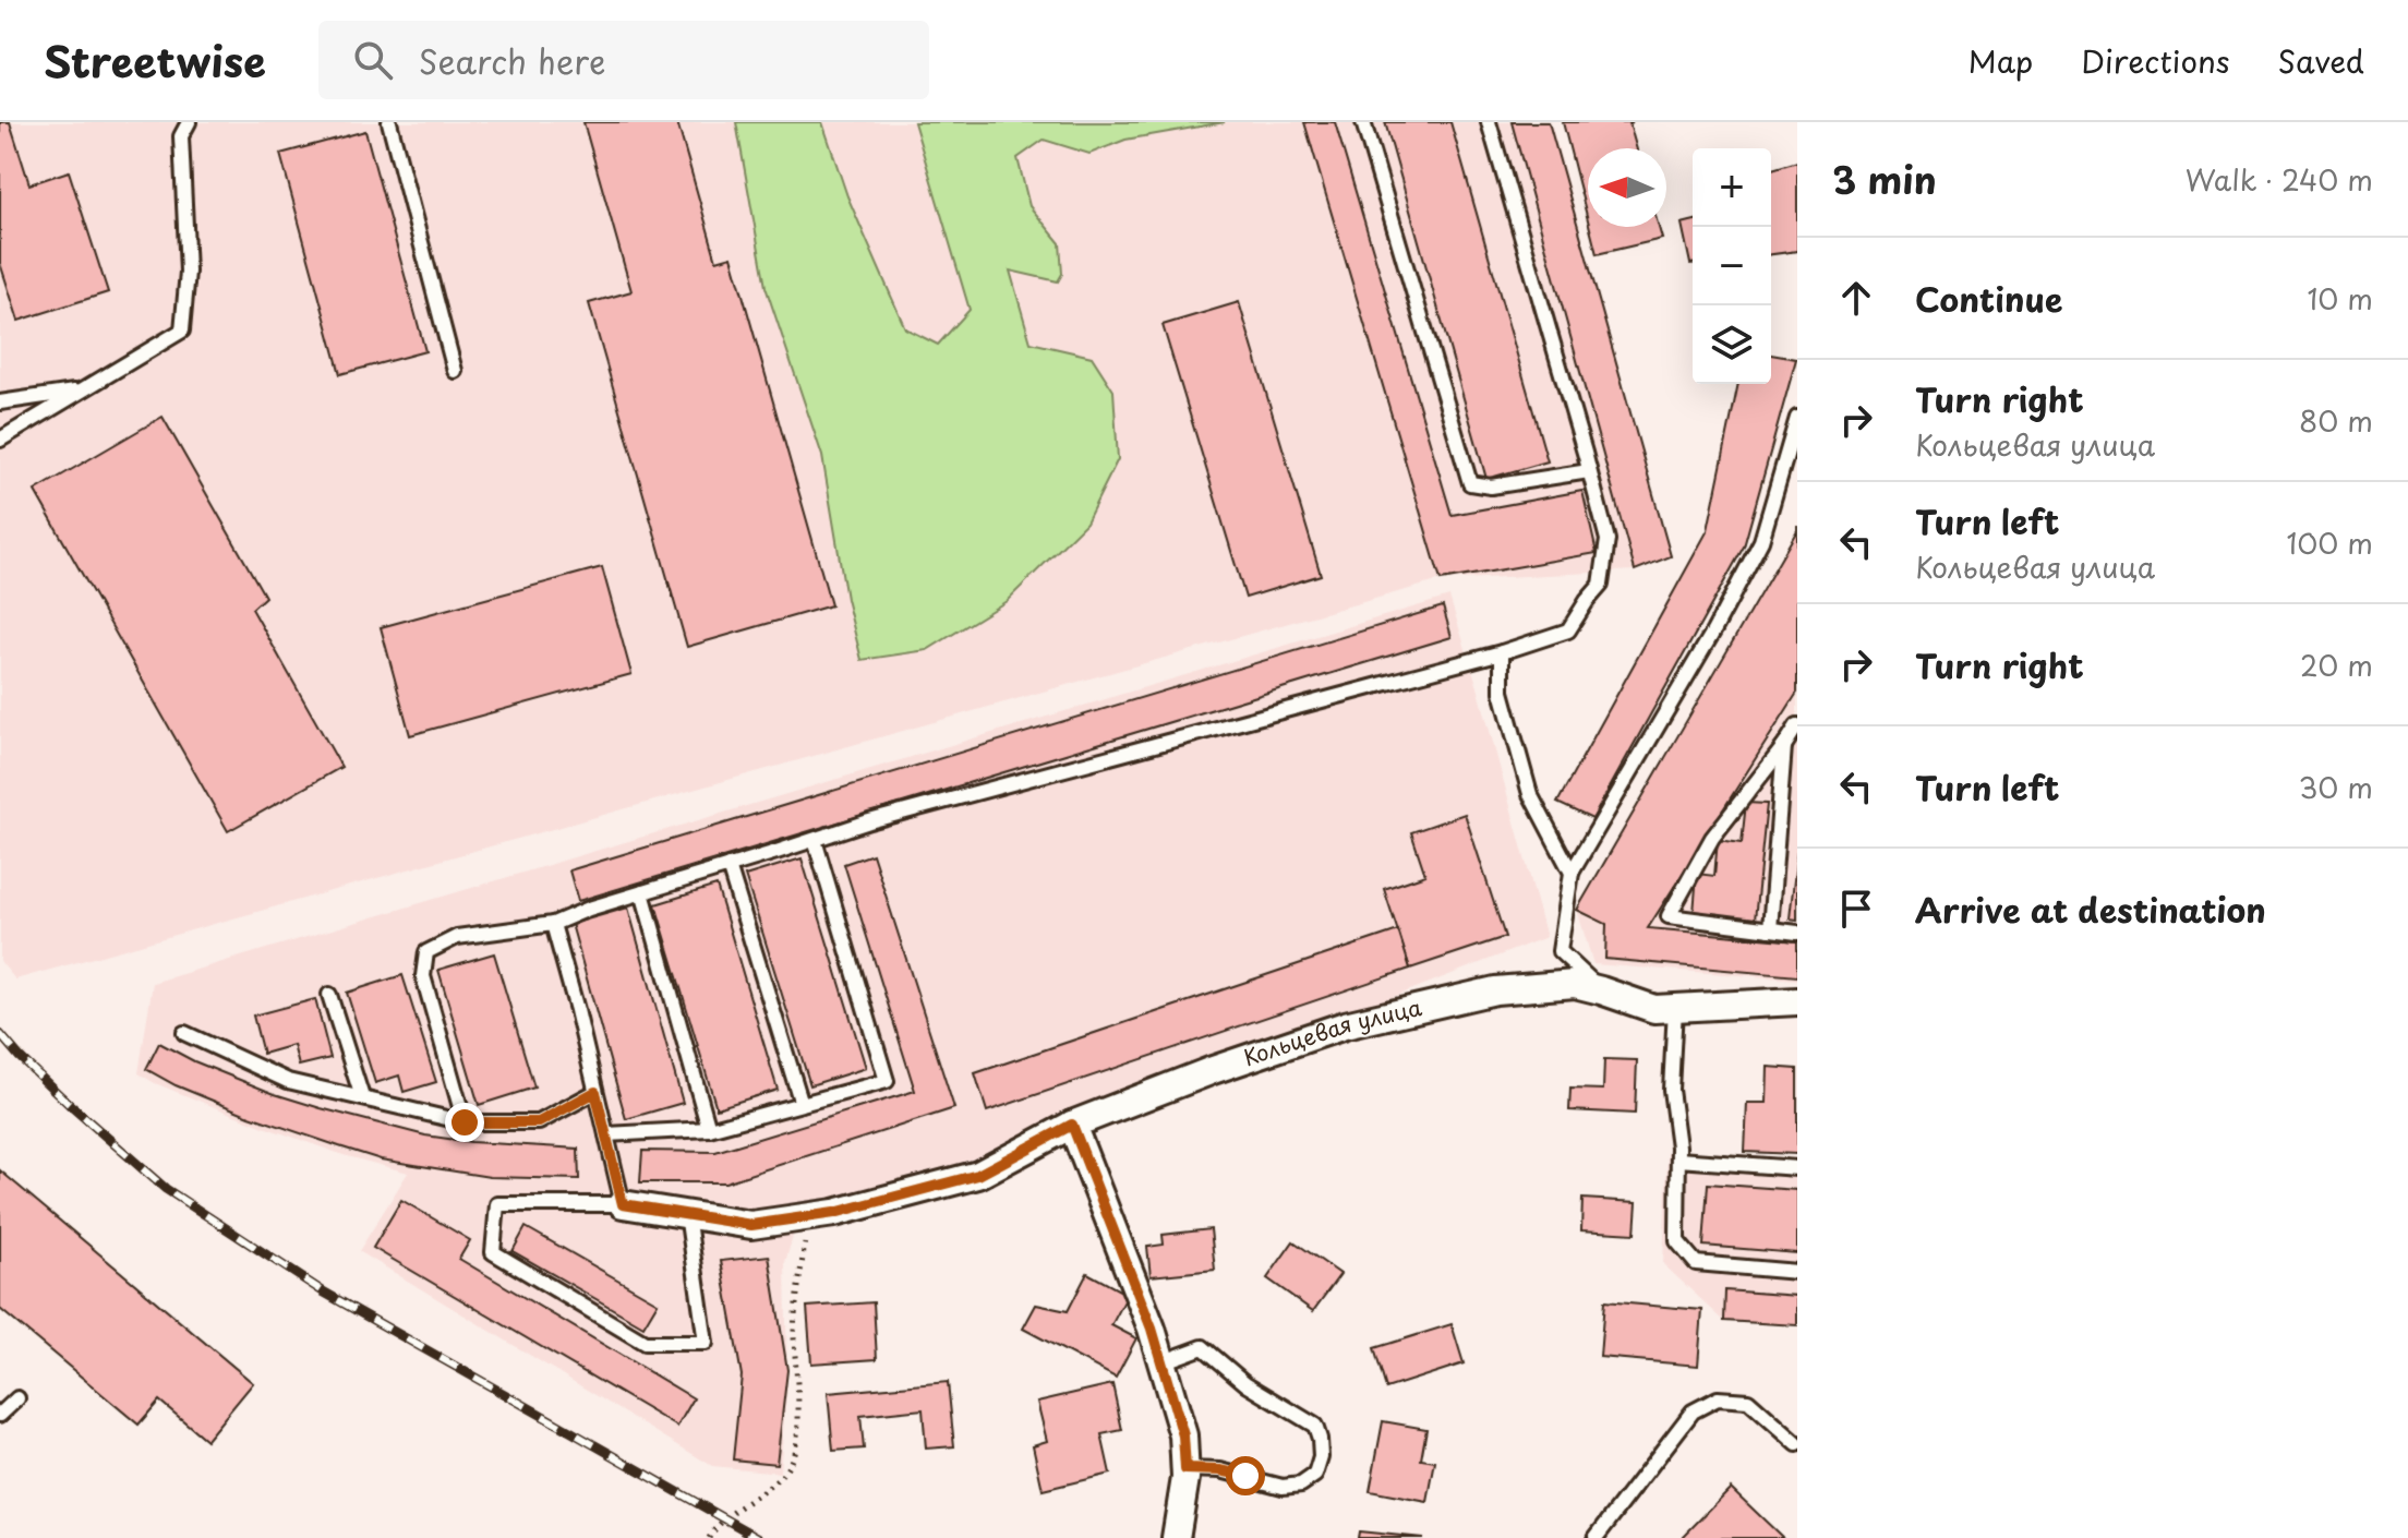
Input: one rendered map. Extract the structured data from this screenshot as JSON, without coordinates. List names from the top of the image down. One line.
{"streets":{"street":["Кольцевая улица"]},"north":"left","page":{"header":"Streetwise","search":"Search here","nav":["Map","Directions","Saved"],"heading":["3 min","Walk · 240 m"],"map_buttons":["+","−"],"list":[["Continue","10 m"],["Turn right","Кольцевая улица","80 m"],["Turn left","Кольцевая улица","100 m"],["Turn right","20 m"],["Turn left","30 m"],"Arrive at destination"]}}
